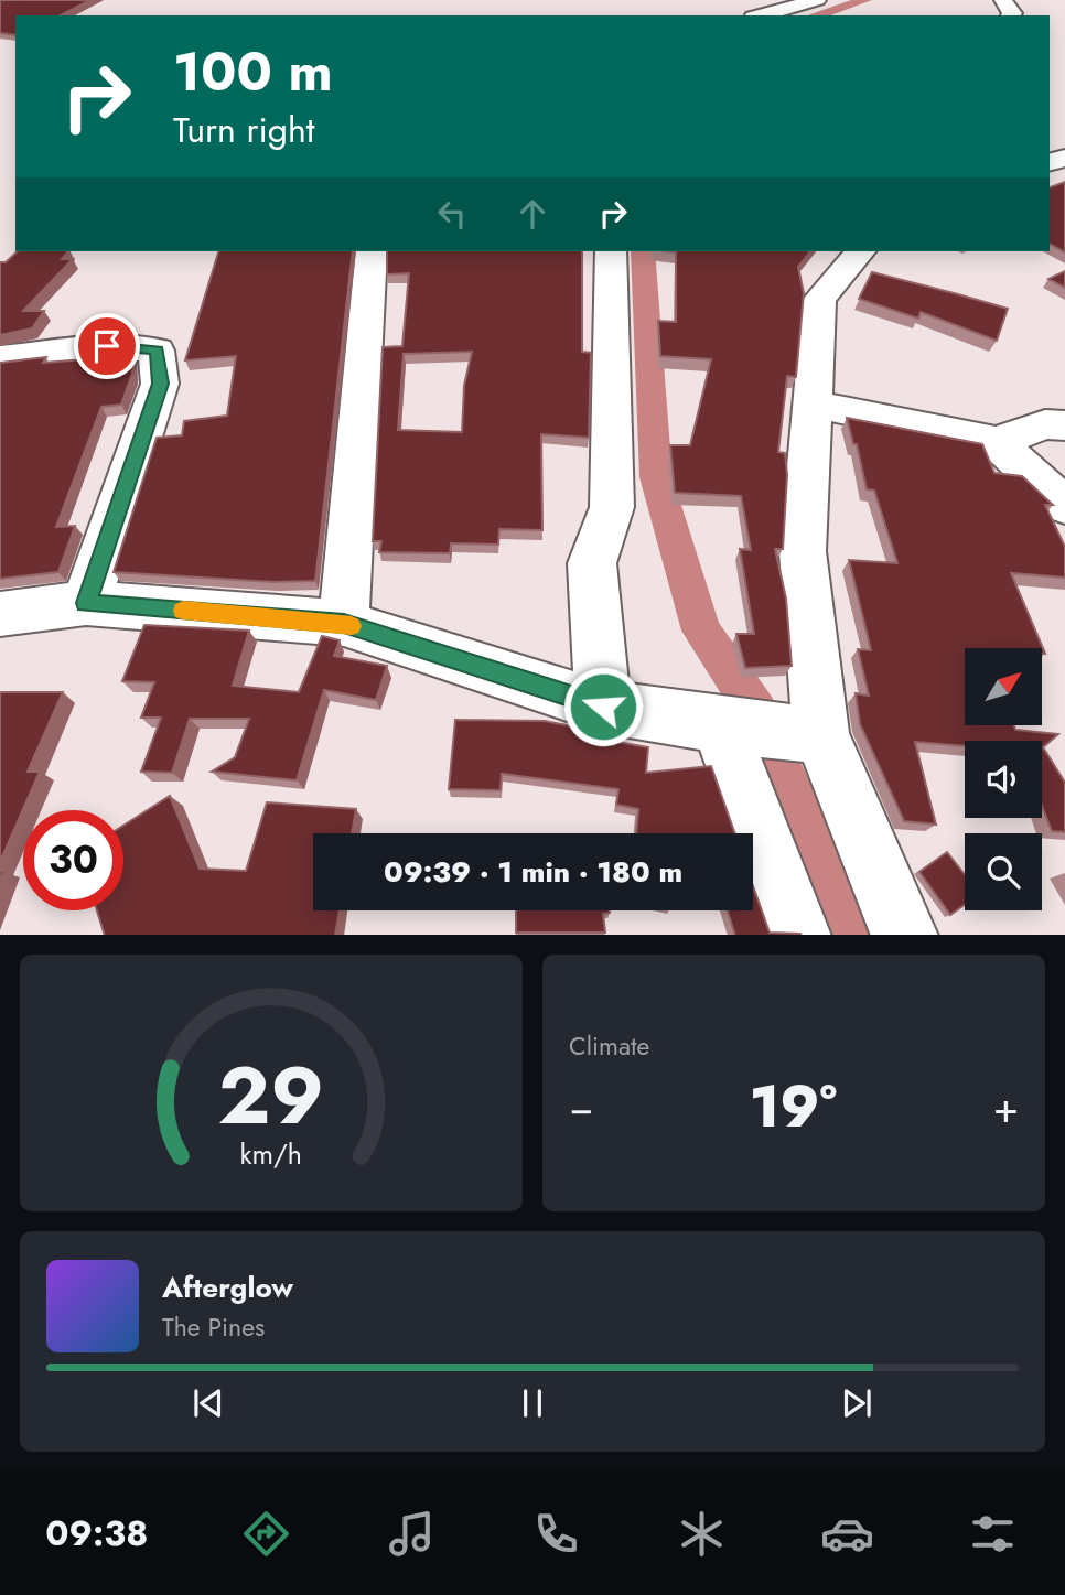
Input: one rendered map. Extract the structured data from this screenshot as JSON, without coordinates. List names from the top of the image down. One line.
{"north":"top right","page":{"turn":["100 m","Turn right"],"limit":"30","trip":"09:39 · 1 min · 180 m","tile":"Climate","heat":["−","19°","+"],"song":["Afterglow","The Pines"],"tabs":"09:38","gauge":["29","km/h"]}}
